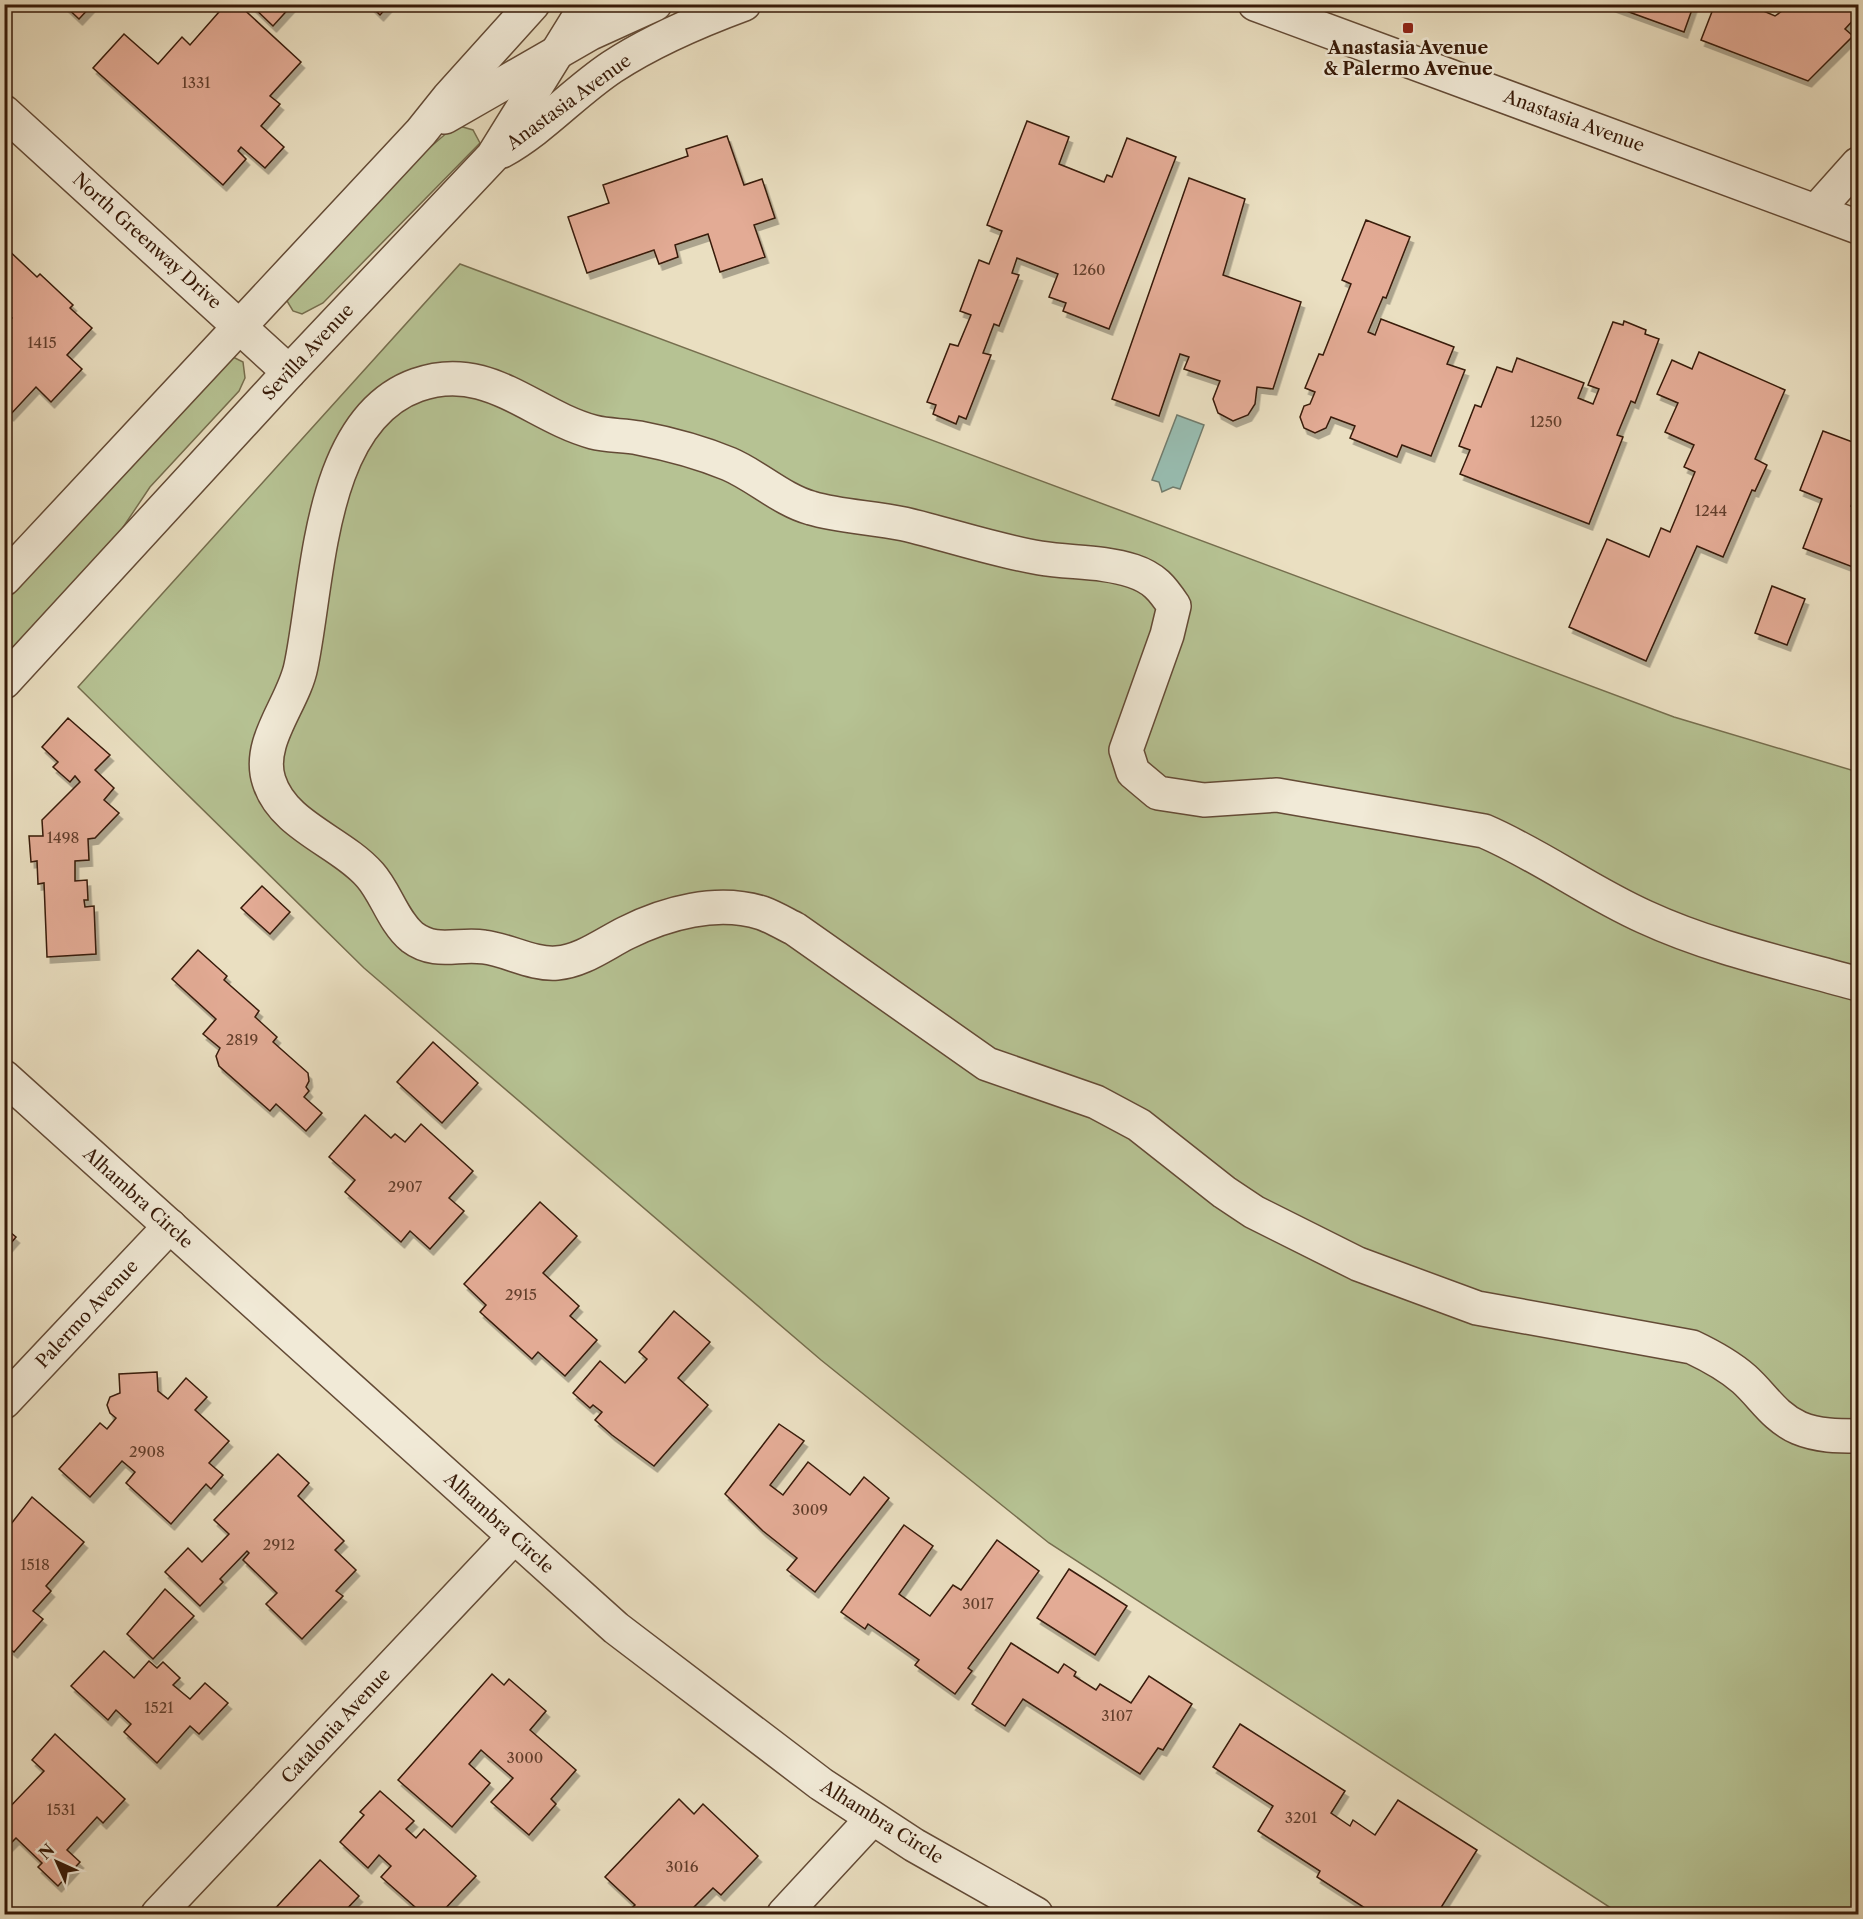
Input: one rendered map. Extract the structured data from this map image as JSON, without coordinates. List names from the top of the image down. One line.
{"streets":{"street":["Anastasia Avenue","North Greenway Drive","Sevilla Avenue","Alhambra Circle","Palermo Avenue","Catalonia Avenue"]},"crossings":[["Anastasia Avenue","Sevilla Avenue"],["North Greenway Drive","Sevilla Avenue"],["Alhambra Circle","Palermo Avenue"],["Alhambra Circle","Catalonia Avenue"]],"places":{"transit":["Anastasia Avenue & Palermo Avenue"]},"house_numbers":["1331","1260","1415","1250","1244","1498","2819","2907","2915","2908","3009","2912","1518","3017","1521","3107","3000","1531","3201","3016"],"north":"top left"}
